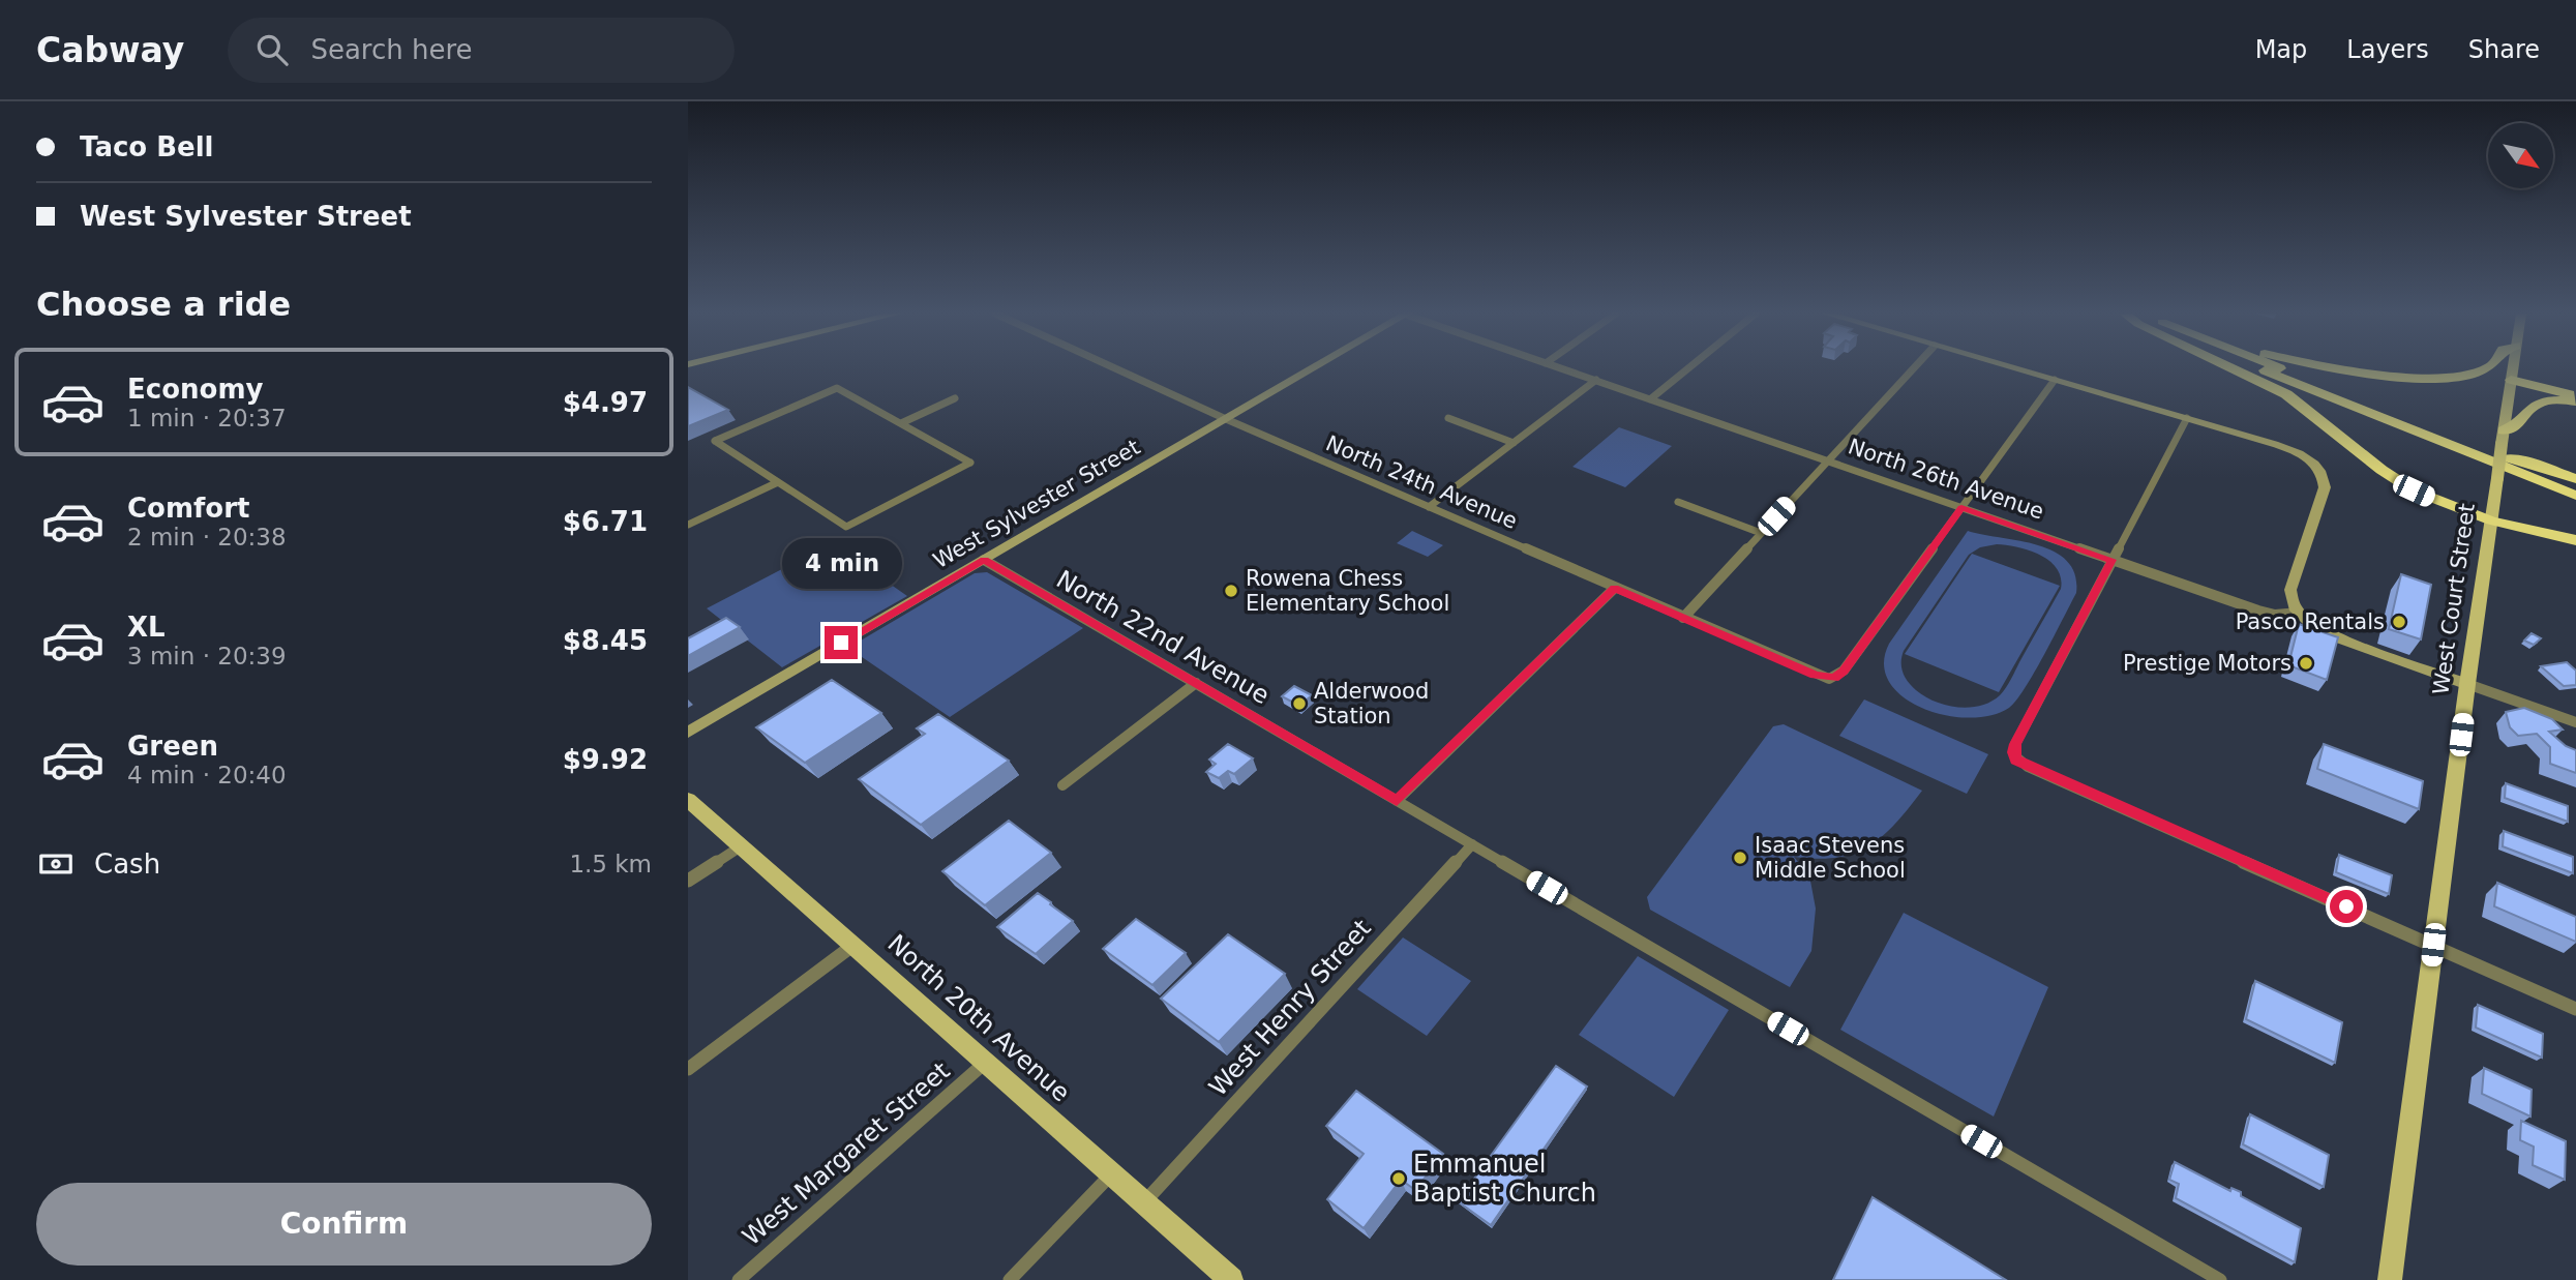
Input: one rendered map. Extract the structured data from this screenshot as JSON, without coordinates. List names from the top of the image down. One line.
{"streets":{"main road":["West Court Street","North 20th Avenue"],"street":["North 26th Avenue","North 24th Avenue","West Sylvester Street","North 22nd Avenue","West Henry Street","West Margaret Street"]},"crossings":[["North 26th Avenue","North 24th Avenue"],["North 24th Avenue","West Sylvester Street"],["West Sylvester Street","North 22nd Avenue"],["North 22nd Avenue","West Henry Street"],["West Henry Street","North 20th Avenue"],["North 20th Avenue","West Margaret Street"]],"places":["Rowena Chess Elementary School","Pasco Rentals","Prestige Motors","Alderwood Station","Isaac Stevens Middle School","Emmanuel Baptist Church"],"north":"bottom right","page":{"header":"Cabway","search":"Search here","nav":["Map","Layers","Share"],"banner":["Taco Bell","West Sylvester Street"],"heading":"Choose a ride","list":[{"name":"Economy","note":"1 min · 20:37","value":"$4.97"},{"name":"Comfort","note":"2 min · 20:38","value":"$6.71"},{"name":"XL","note":"3 min · 20:39","value":"$8.45"},{"name":"Green","note":"4 min · 20:40","value":"$9.92"}],"bubble":"4 min","pay":["Cash","1.5 km"],"buttons":"Confirm"}}
